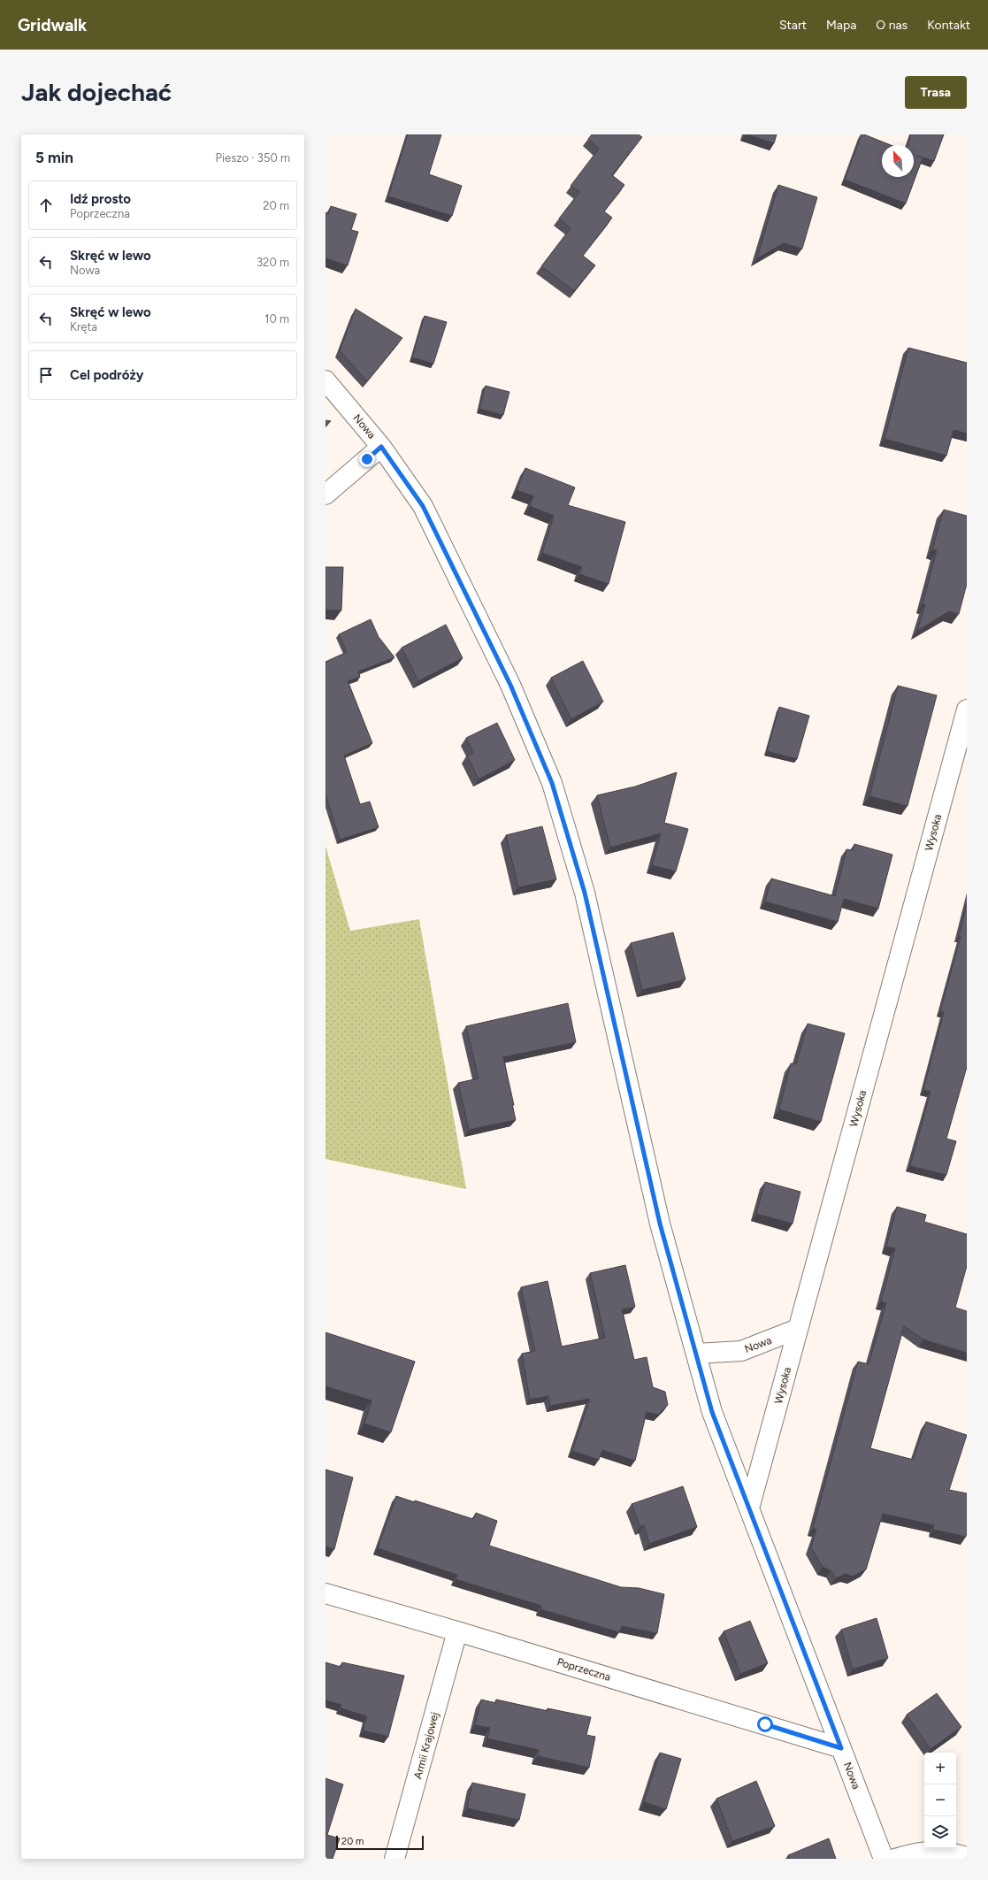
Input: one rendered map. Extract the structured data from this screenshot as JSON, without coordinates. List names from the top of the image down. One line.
{"streets":{"street":["Nowa","Wysoka","Poprzeczna","Armii Krajowej"]},"crossings":[["Nowa","Wysoka"],["Nowa","Poprzeczna"],["Poprzeczna","Armii Krajowej"]],"scale_bar":"20 m","north":"top left","page":{"header":"Gridwalk","nav":["Start","Mapa","O nas","Kontakt"],"buttons":"Trasa","title":"Jak dojechać","heading":["5 min","Pieszo · 350 m"],"list":[["Idź prosto","Poprzeczna","20 m"],["Skręć w lewo","Nowa","320 m"],["Skręć w lewo","Kręta","10 m"],"Cel podróży"],"map_buttons":["+","−"],"scale":"20 m"}}
